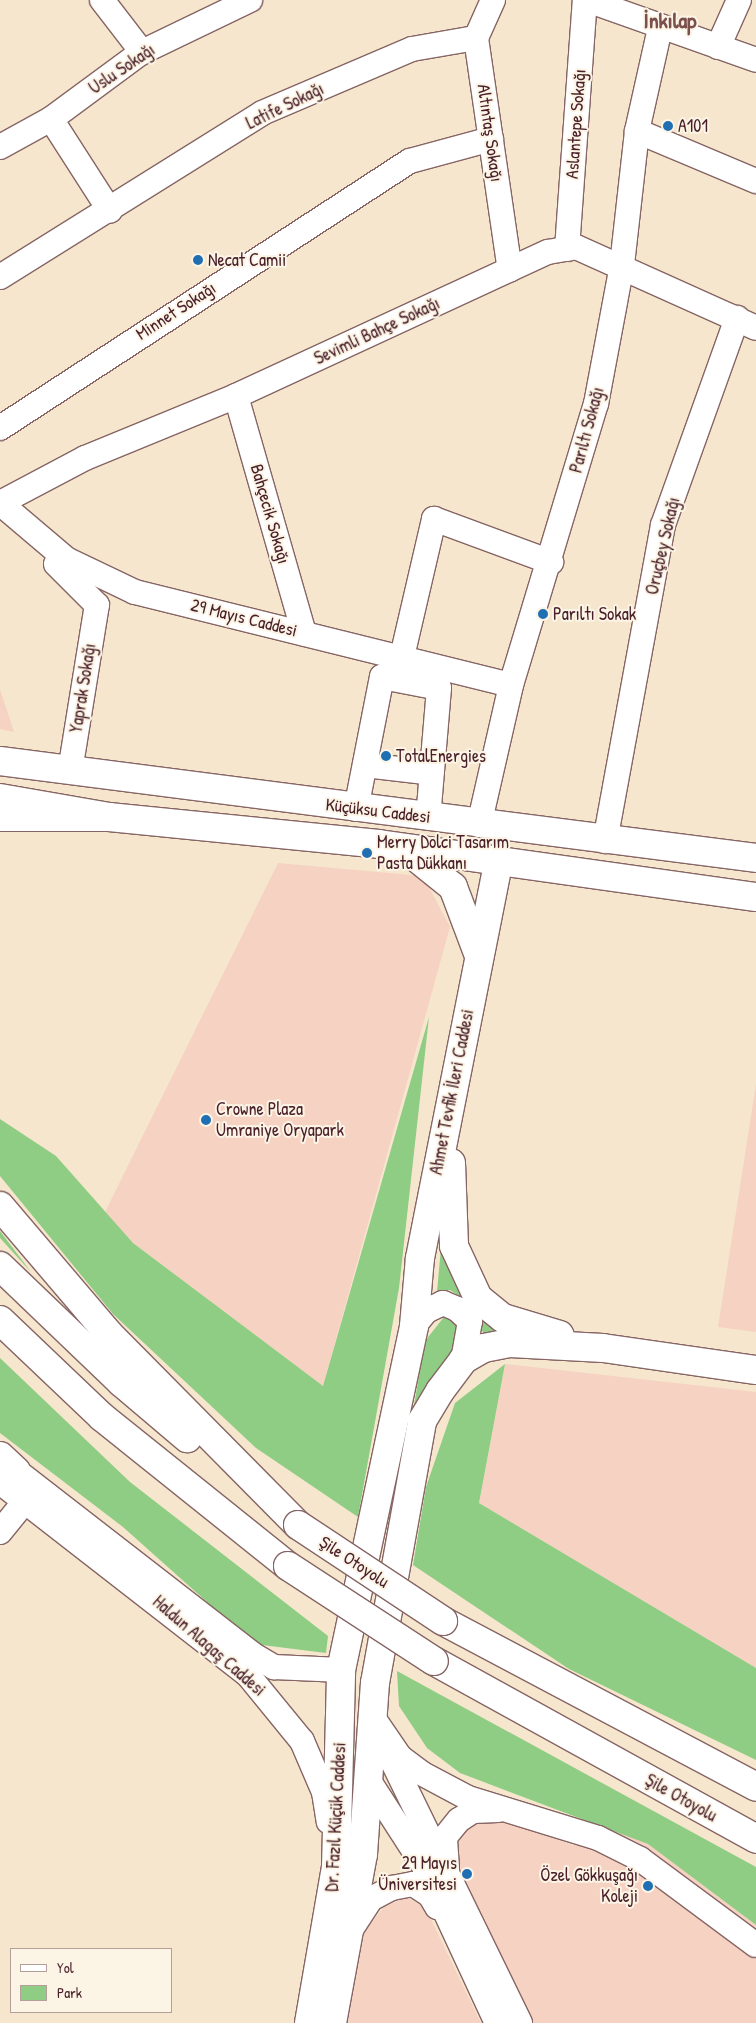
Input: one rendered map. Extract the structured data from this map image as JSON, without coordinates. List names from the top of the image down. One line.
{"streets":{"main road":["Küçüksu Caddesi","Ahmet Tevfik İleri Caddesi","Şile Otoyolu","Dr. Fazıl Küçük Caddesi"],"street":["Uslu Sokağı","Latife Sokağı","Aslantepe Sokağı","Altıntaş Sokağı","Minnet Sokağı","Sevimli Bahçe Sokağı","Parıltı Sokağı","Bahçecik Sokağı","Oruçbey Sokağı","29 Mayıs Caddesi","Yaprak Sokağı","Haldun Alagaş Caddesi"]},"crossings":[["Latife Sokağı","Altıntaş Sokağı"],["Aslantepe Sokağı","Sevimli Bahçe Sokağı"],["Altıntaş Sokağı","Minnet Sokağı"],["Altıntaş Sokağı","Sevimli Bahçe Sokağı"],["Sevimli Bahçe Sokağı","Parıltı Sokağı"],["Sevimli Bahçe Sokağı","Bahçecik Sokağı"],["Sevimli Bahçe Sokağı","Oruçbey Sokağı"],["Sevimli Bahçe Sokağı","29 Mayıs Caddesi"],["Parıltı Sokağı","29 Mayıs Caddesi"],["Parıltı Sokağı","Küçüksu Caddesi"],["Bahçecik Sokağı","29 Mayıs Caddesi"],["Oruçbey Sokağı","Küçüksu Caddesi"],["Yaprak Sokağı","Küçüksu Caddesi"],["Ahmet Tevfik İleri Caddesi","Haldun Alagaş Caddesi"],["Ahmet Tevfik İleri Caddesi","Dr. Fazıl Küçük Caddesi"],["Haldun Alagaş Caddesi","Dr. Fazıl Küçük Caddesi"]],"districts":["İnkılap"],"places":["A101","Necat Camii","Parıltı Sokak","TotalEnergies","Merry Dolci Tasarım Pasta Dükkanı","Crowne Plaza Umraniye Oryapark","29 Mayıs Üniversitesi","Özel Gökkuşağı Koleji"],"legend":["Yol","Park"]}
